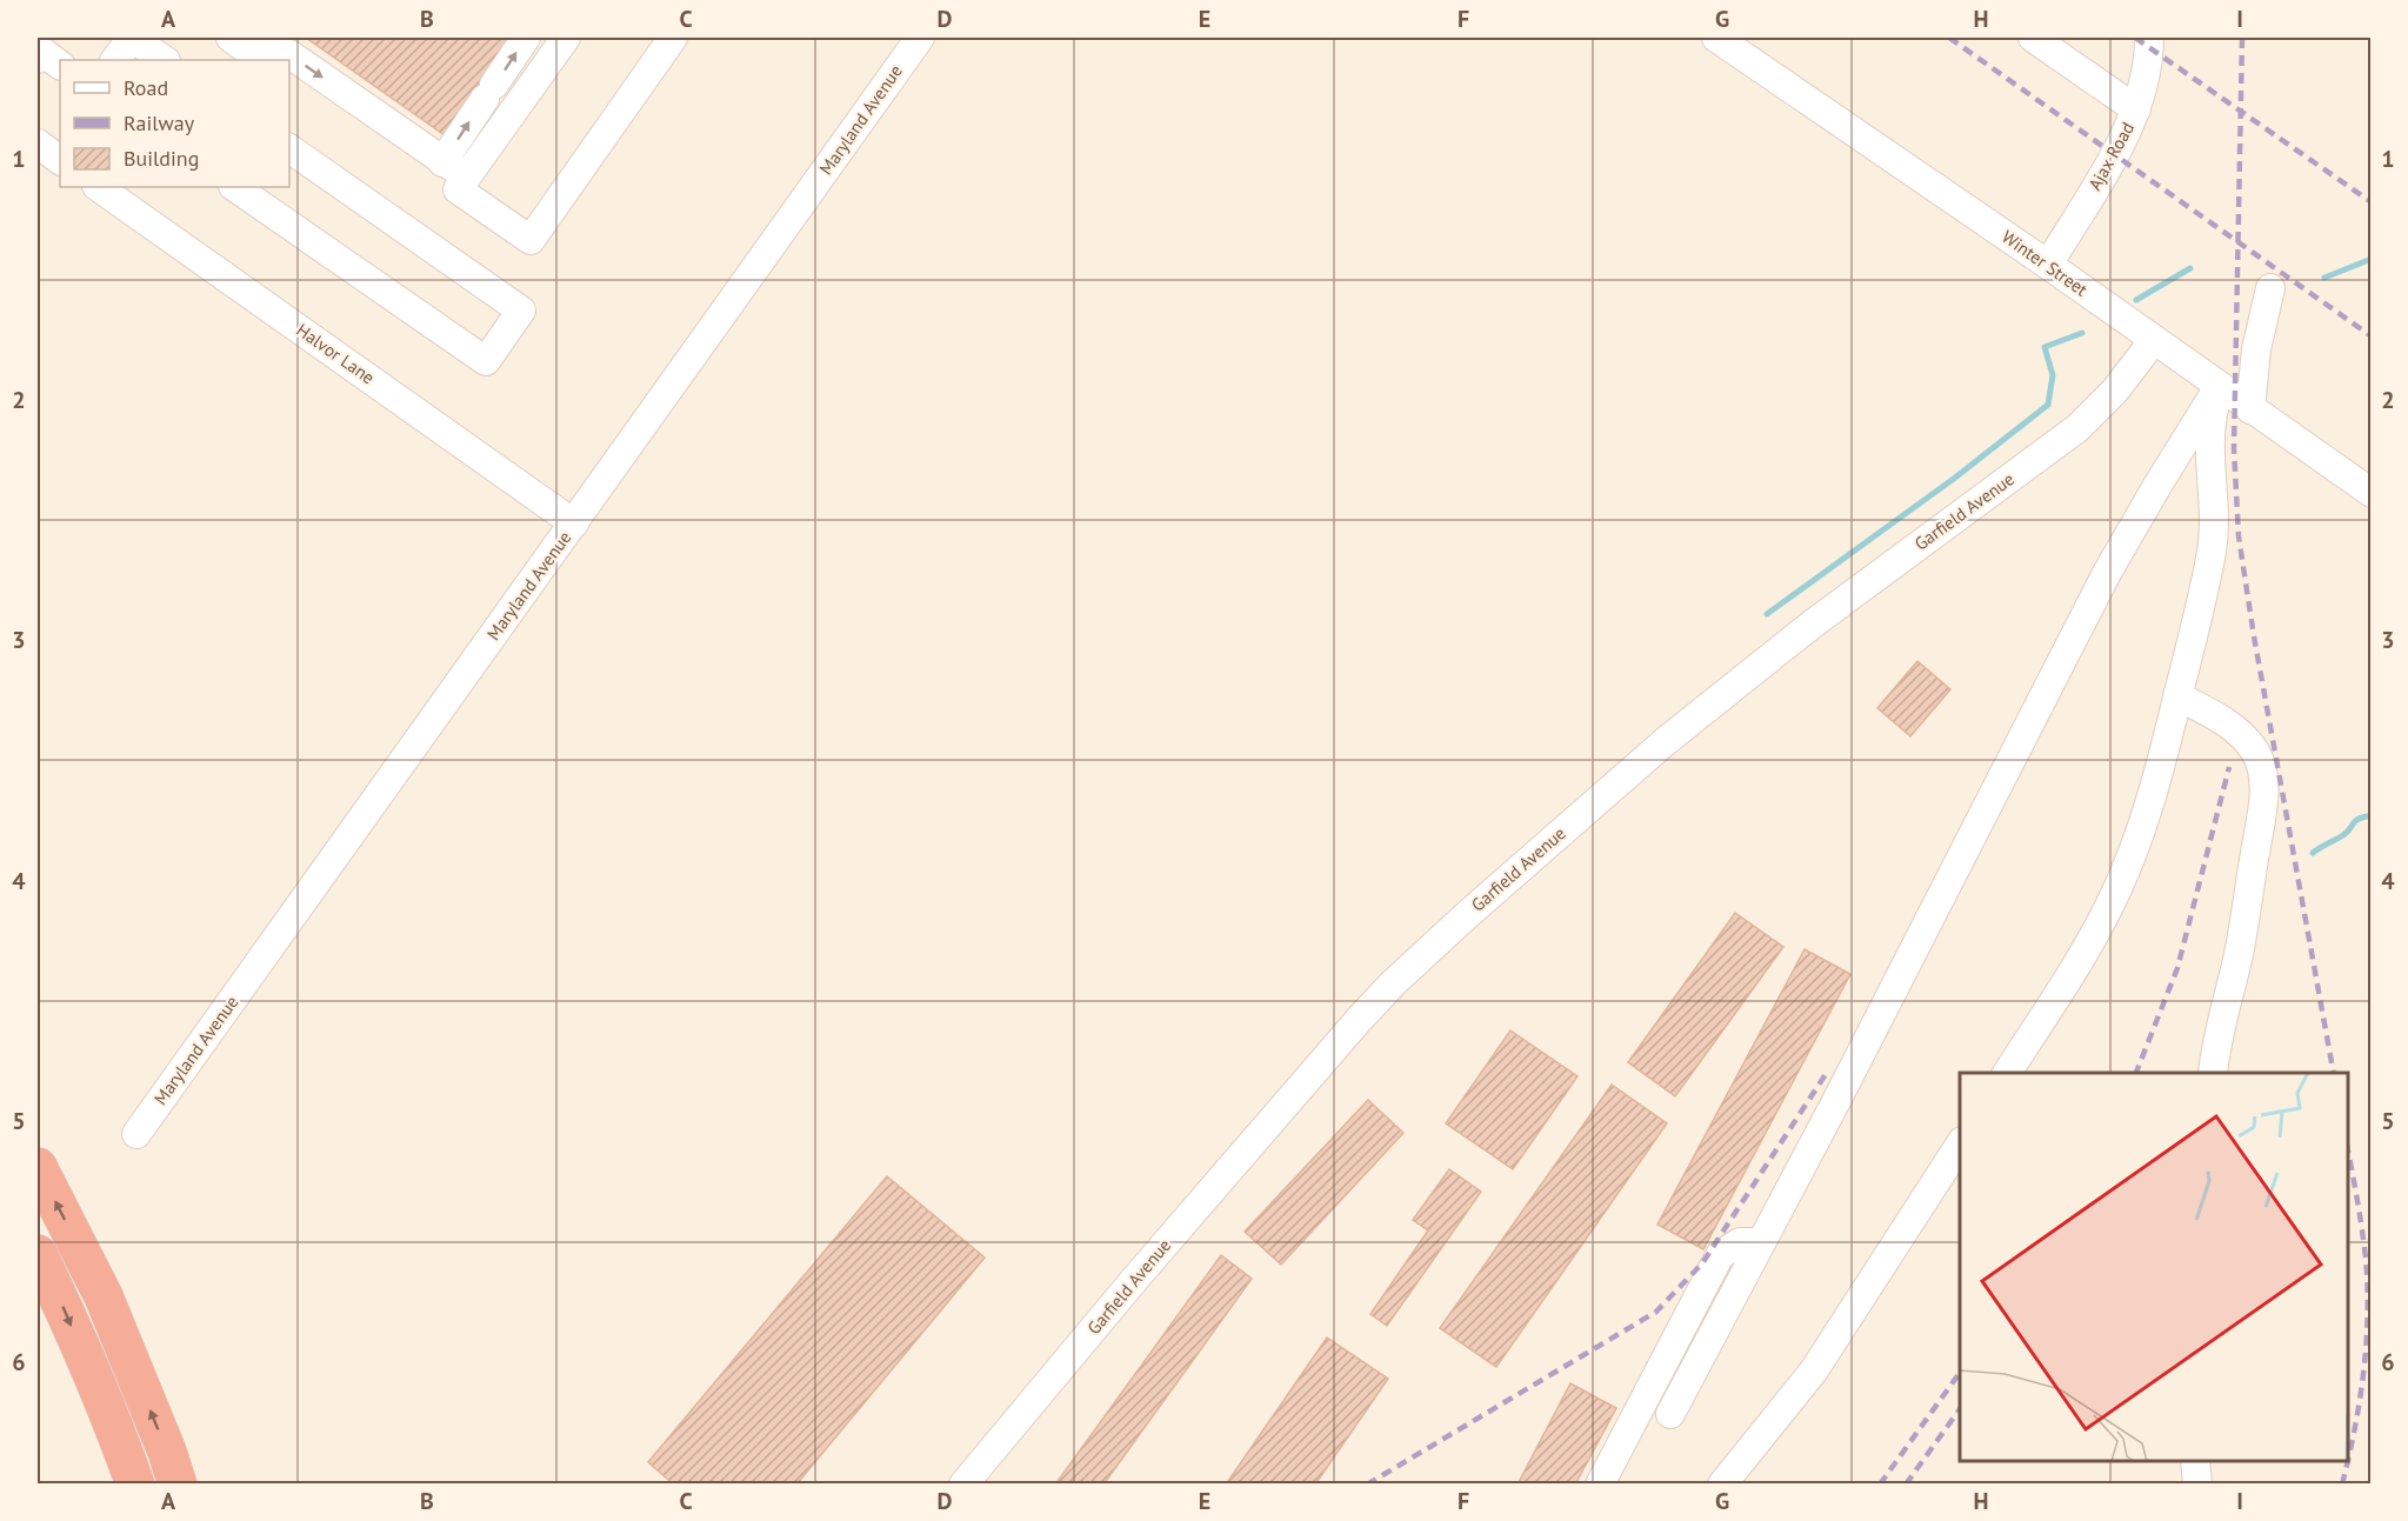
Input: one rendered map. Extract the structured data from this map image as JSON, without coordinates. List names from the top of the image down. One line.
{"streets":{"street":["Maryland Avenue","Ajax Road","Winter Street","Halvor Lane","Garfield Avenue"]},"crossings":[["Maryland Avenue","Halvor Lane"],["Ajax Road","Winter Street"],["Winter Street","Garfield Avenue"]],"legend":["Road","Railway","Building"],"grid":{"columns":["A","B","C","D","E","F","G","H","I"],"rows":["1","2","3","4","5","6"]}}
